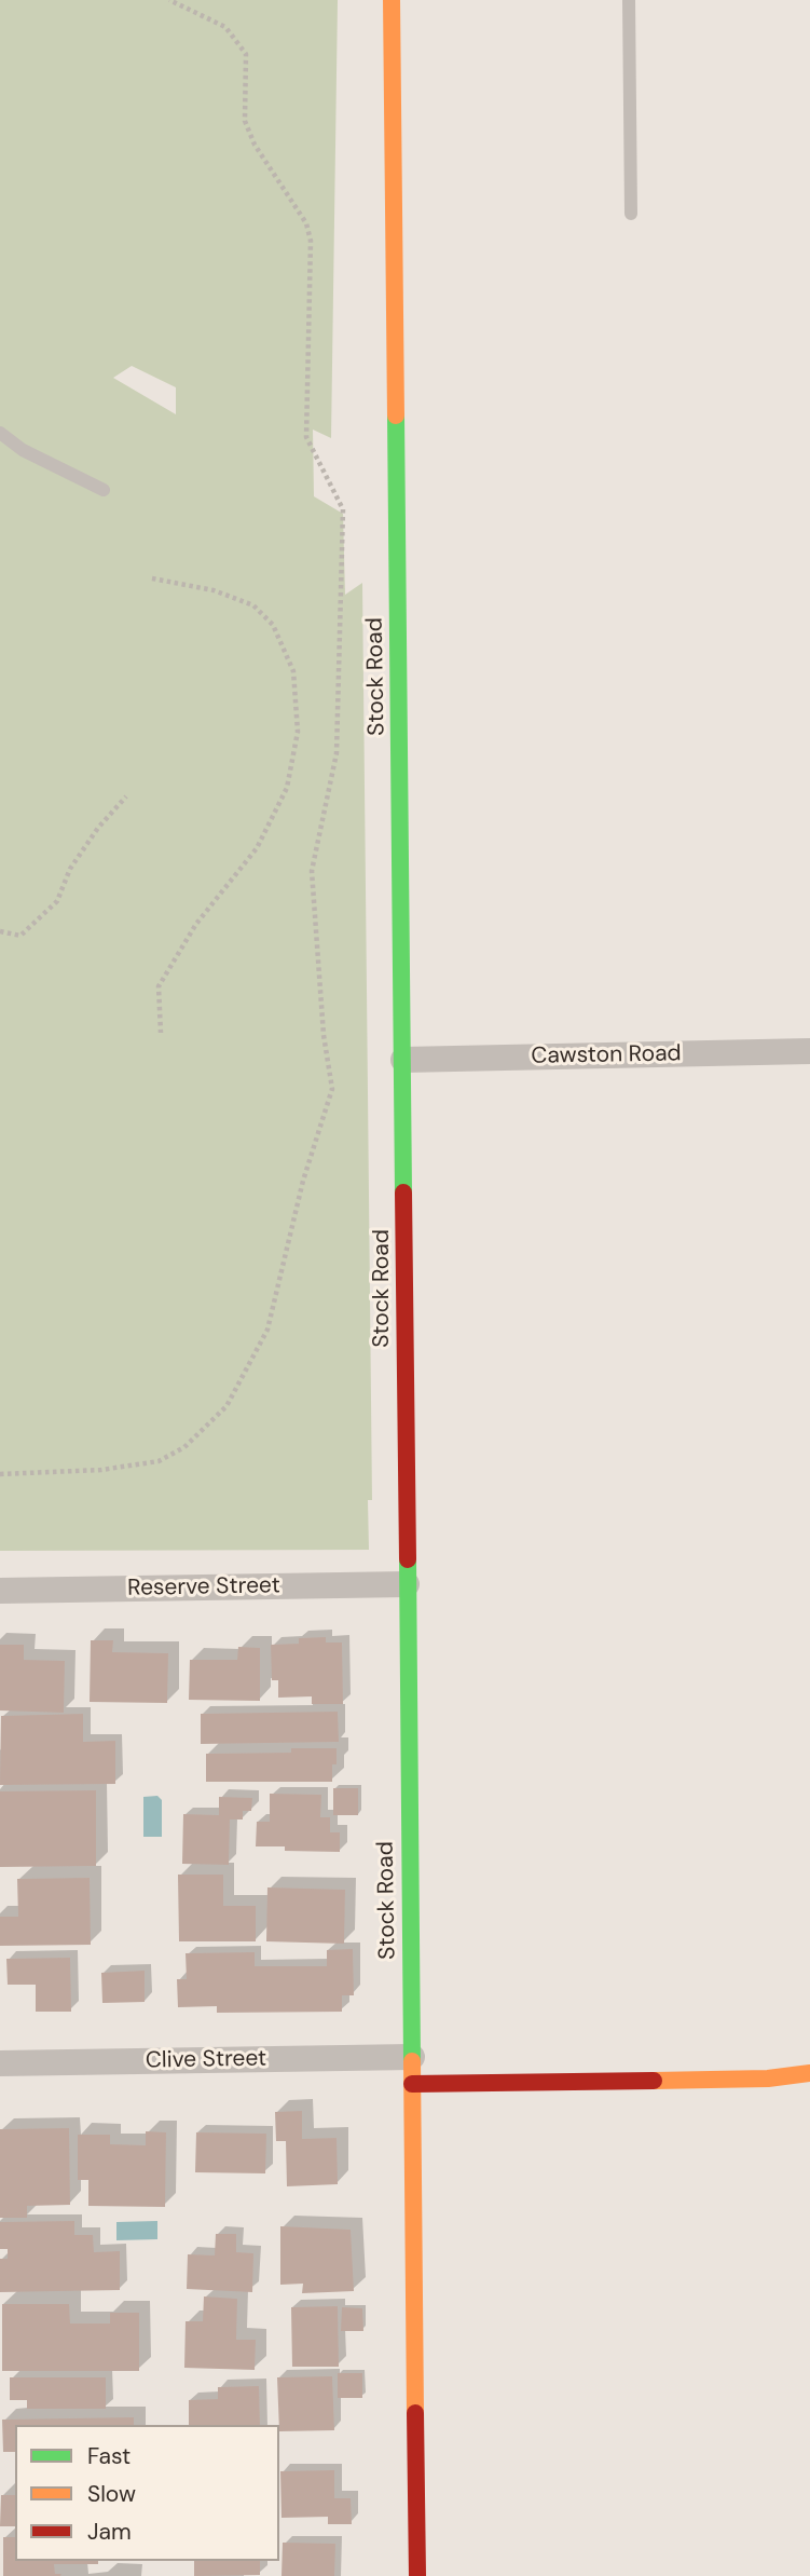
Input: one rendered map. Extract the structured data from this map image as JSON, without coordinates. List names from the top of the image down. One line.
{"streets":{"street":["Stock Road","Cawston Road","Reserve Street","Clive Street"]},"crossings":[["Stock Road","Cawston Road"],["Stock Road","Reserve Street"],["Stock Road","Clive Street"]],"legend":["Fast","Slow","Jam"]}
